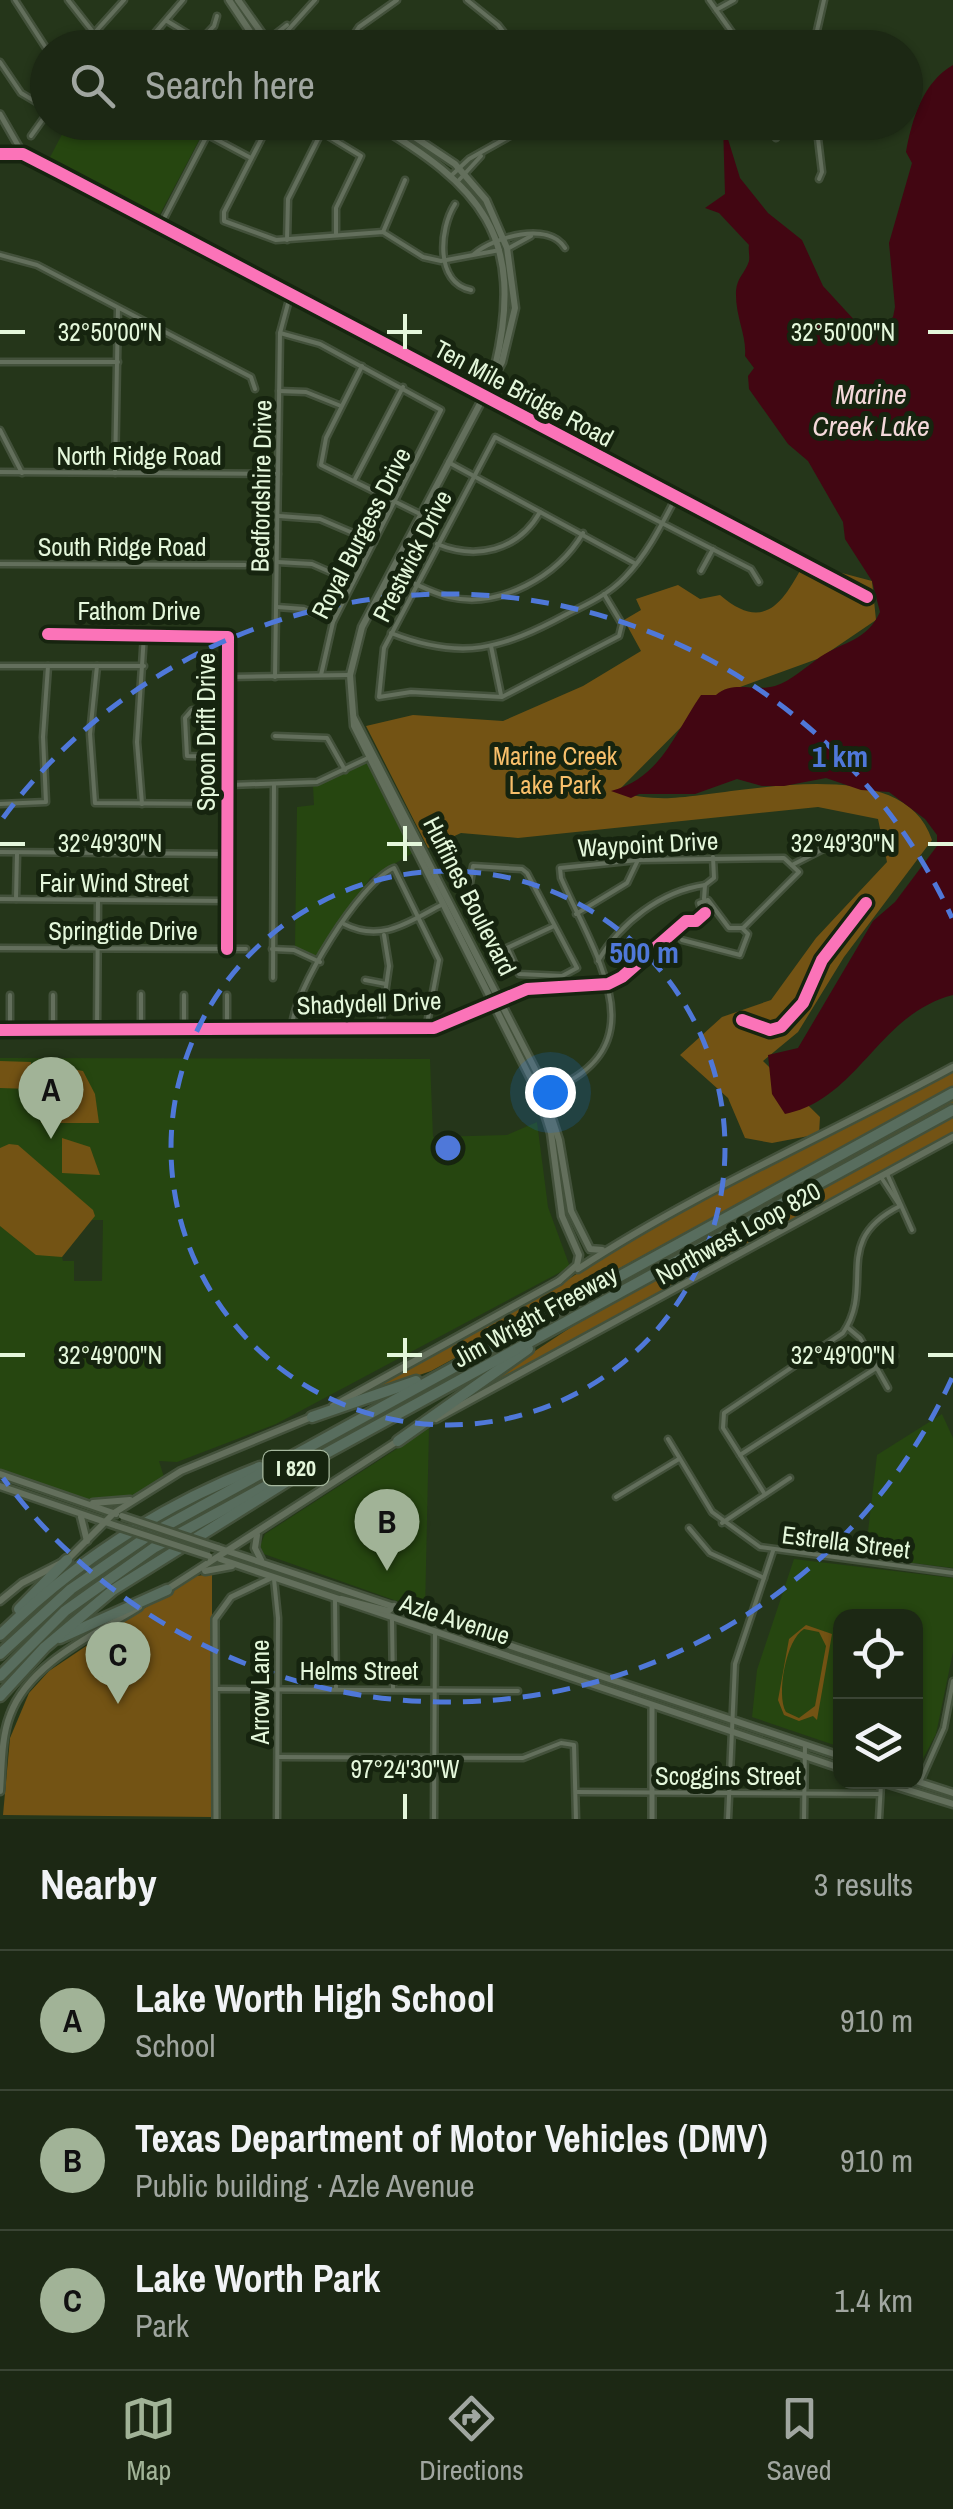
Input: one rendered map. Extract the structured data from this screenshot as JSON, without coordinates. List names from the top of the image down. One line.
{"streets":{"highway":["Jim Wright Freeway","I 820"],"main road":["Huffines Boulevard","Northwest Loop 820","Azle Avenue"],"street":["Ten Mile Bridge Road","North Ridge Road","Bedfordshire Drive","Royal Burgess Drive","South Ridge Road","Prestwick Drive","Fathom Drive","Spoon Drift Drive","Waypoint Drive","Fair Wind Street","Springtide Drive","Shadydell Drive","Estrella Street","Helms Street","Arrow Lane","Scoggins Street"]},"crossings":[["Ten Mile Bridge Road","Bedfordshire Drive"],["Ten Mile Bridge Road","Huffines Boulevard"],["North Ridge Road","Bedfordshire Drive"],["Fathom Drive","Spoon Drift Drive"],["Spoon Drift Drive","Fair Wind Street"],["Spoon Drift Drive","Springtide Drive"],["Waypoint Drive","Shadydell Drive"],["Huffines Boulevard","Shadydell Drive"],["Huffines Boulevard","Northwest Loop 820"],["Northwest Loop 820","Azle Avenue"],["Azle Avenue","Arrow Lane"],["Helms Street","Arrow Lane"]],"water":["Marine Creek Lake"],"parks":["Marine Creek Lake Park"],"page":{"search":"Search here","pins":["A","B","C"],"heading":["Nearby","3 results"],"list":[{"mark":"A","name":"Lake Worth High School","note":"School","value":"910 m"},{"mark":"B","name":"Texas Department of Motor Vehicles (DMV)","note":"Public building · Azle Avenue","value":"910 m"},{"mark":"C","name":"Lake Worth Park","note":"Park","value":"1.4 km"}],"nav":["Map","Directions","Saved"]},"coordinates":["32°50'00\"N","32°49'30\"N","32°49'00\"N","97°24'30\"W"],"rings":["1 km","500 m"]}
